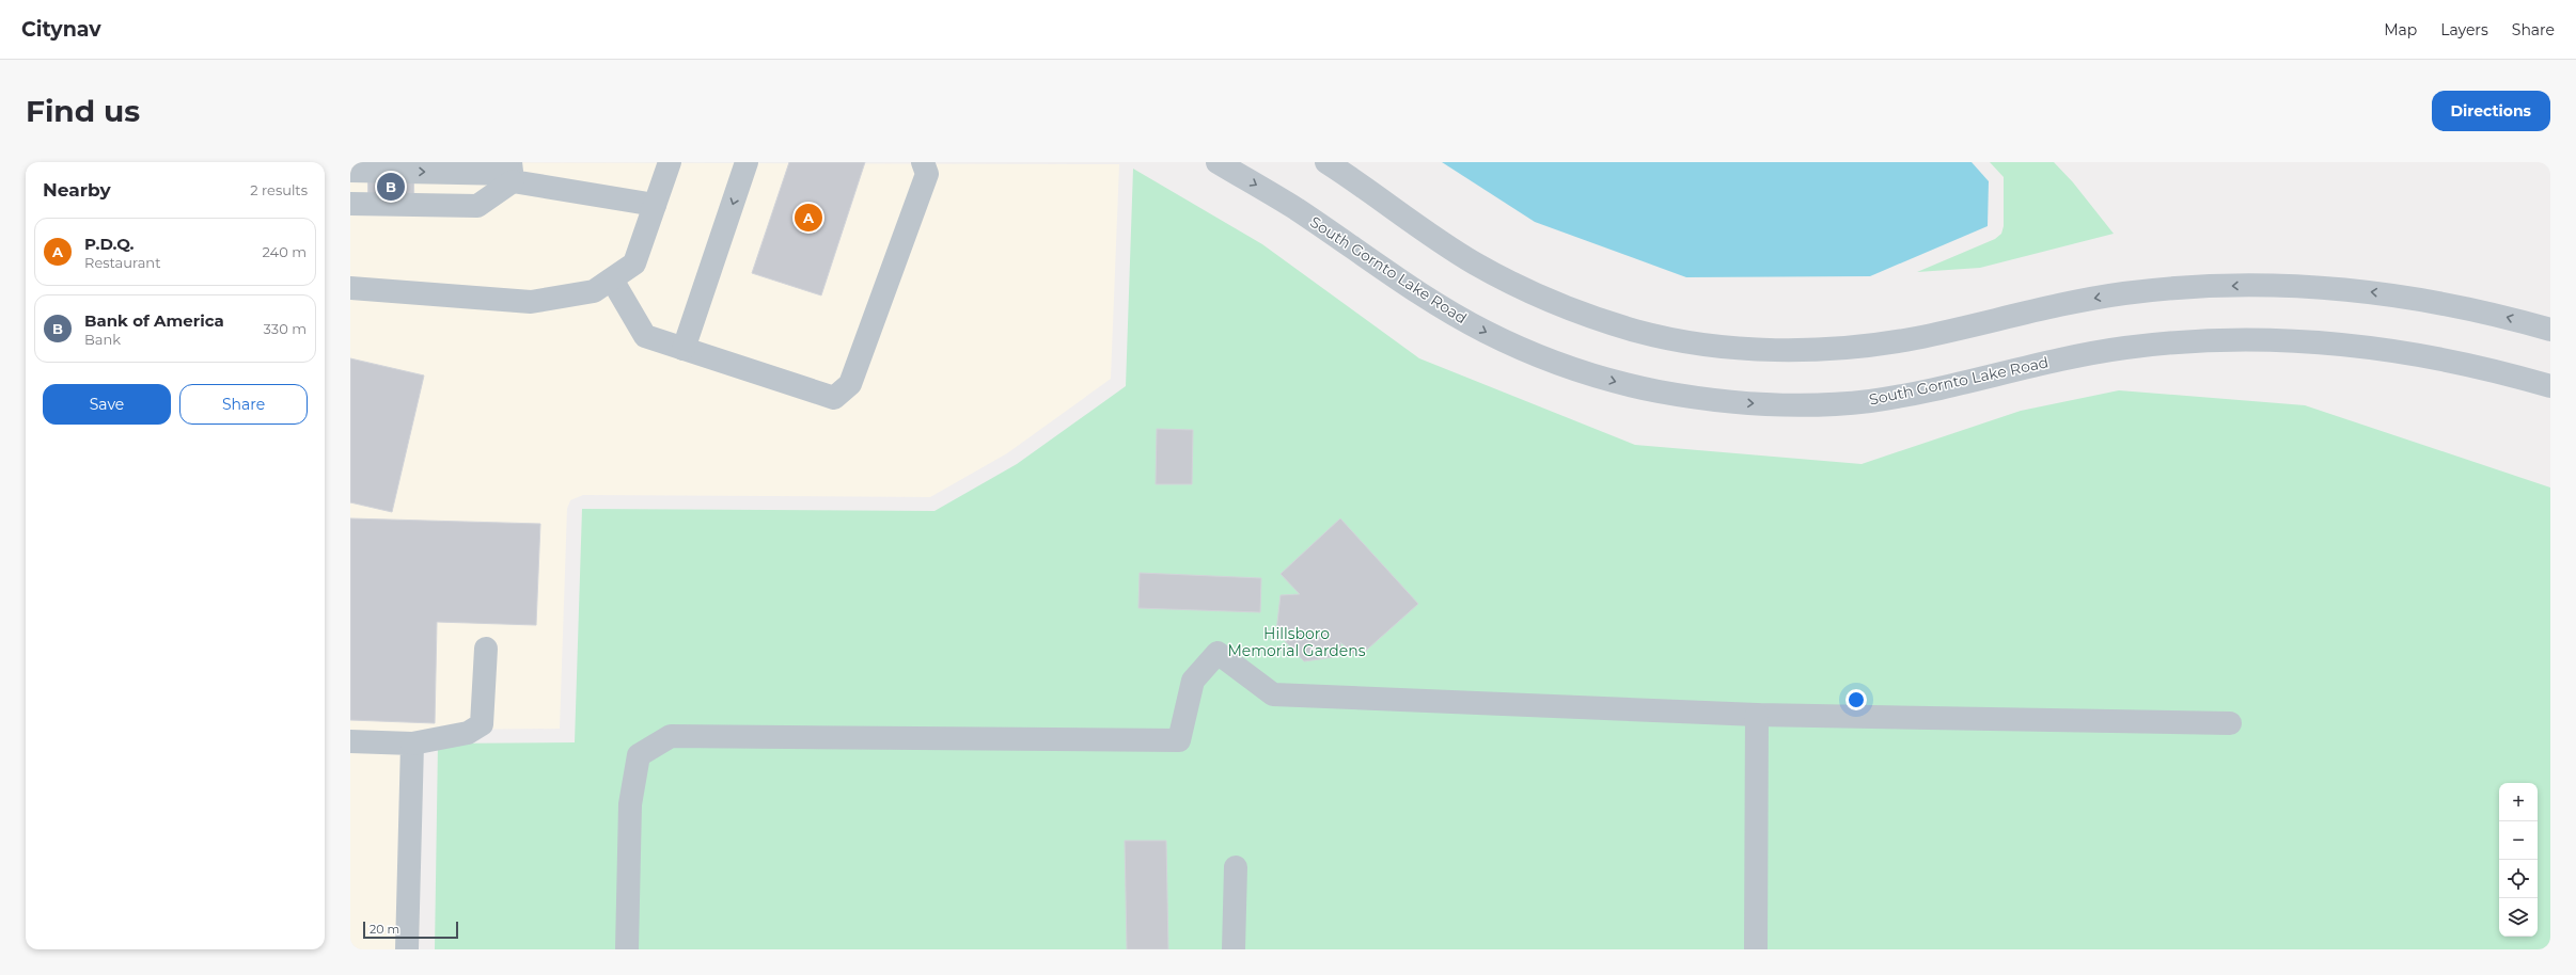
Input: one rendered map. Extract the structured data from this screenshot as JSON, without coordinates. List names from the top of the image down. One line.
{"streets":{"street":["South Gornto Lake Road"]},"parks":["Hillsboro Memorial Gardens"],"scale_bar":"20 m","page":{"header":"Citynav","nav":["Map","Layers","Share"],"buttons":["Directions",["Save","Share"]],"title":"Find us","heading":["Nearby","2 results"],"pins":["B","A"],"list":[{"mark":"A","name":"P.D.Q.","note":"Restaurant","value":"240 m"},{"mark":"B","name":"Bank of America","note":"Bank","value":"330 m"}],"map_buttons":["+","−"],"scale":"20 m"}}
